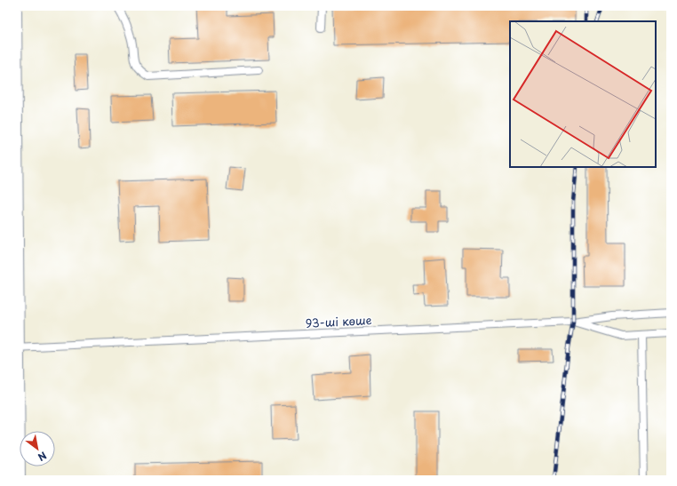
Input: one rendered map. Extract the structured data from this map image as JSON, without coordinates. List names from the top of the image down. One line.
{"streets":{"lane":["93-ші көше"]},"north":"bottom right"}
